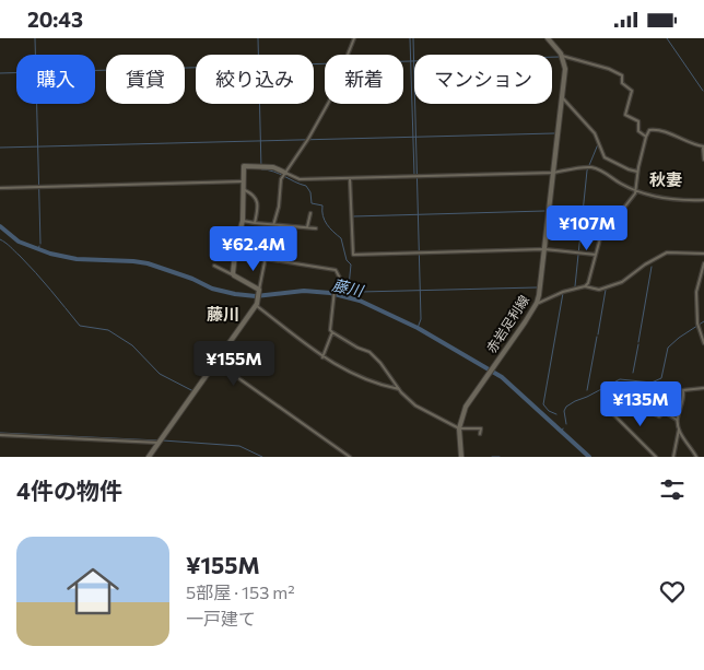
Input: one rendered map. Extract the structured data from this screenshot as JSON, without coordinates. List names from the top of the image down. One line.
{"streets":{"main road":["赤岩足利線"]},"districts":["秋妻","藤川"],"water":["藤川"],"page":{"status":"20:43","chip":["購入","賃貸","絞り込み","新着","マンション"],"price":["¥107M","¥62.4M","¥155M","¥135M"],"heading":"4件の物件","list":[{"name":"¥155M","note":"5部屋 · 153 m² · 一戸建て"}]}}
